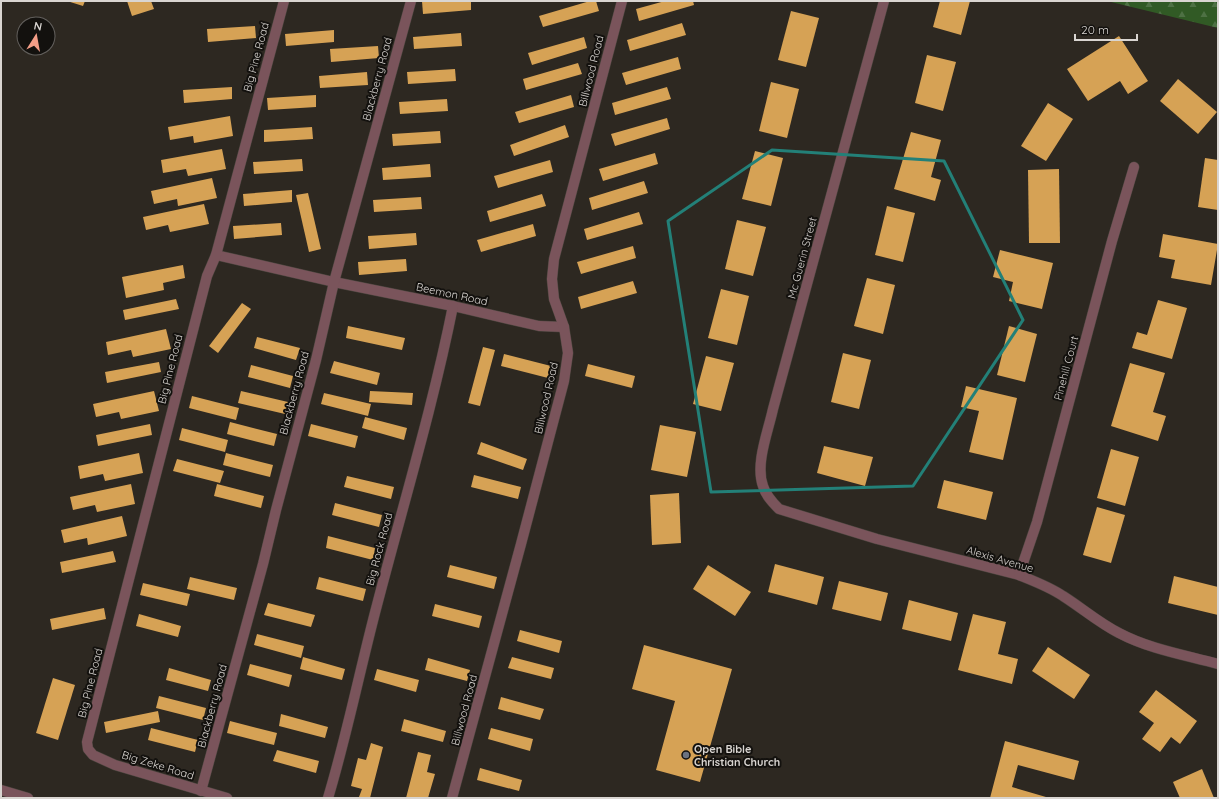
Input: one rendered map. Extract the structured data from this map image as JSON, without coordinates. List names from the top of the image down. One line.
{"streets":{"street":["Big Pine Road","Billwood Road","Blackberry Road","Mc Guerin Street","Beemon Road","Pinehill Court","Big Rock Road","Alexis Avenue","Big Zeke Road"]},"crossings":[["Big Pine Road","Beemon Road"],["Big Pine Road","Big Zeke Road"],["Billwood Road","Beemon Road"],["Blackberry Road","Beemon Road"],["Blackberry Road","Big Zeke Road"],["Mc Guerin Street","Alexis Avenue"],["Beemon Road","Big Rock Road"],["Pinehill Court","Alexis Avenue"]],"places":["Open Bible Christian Church"],"scale_bar":"20 m","north":"top"}
